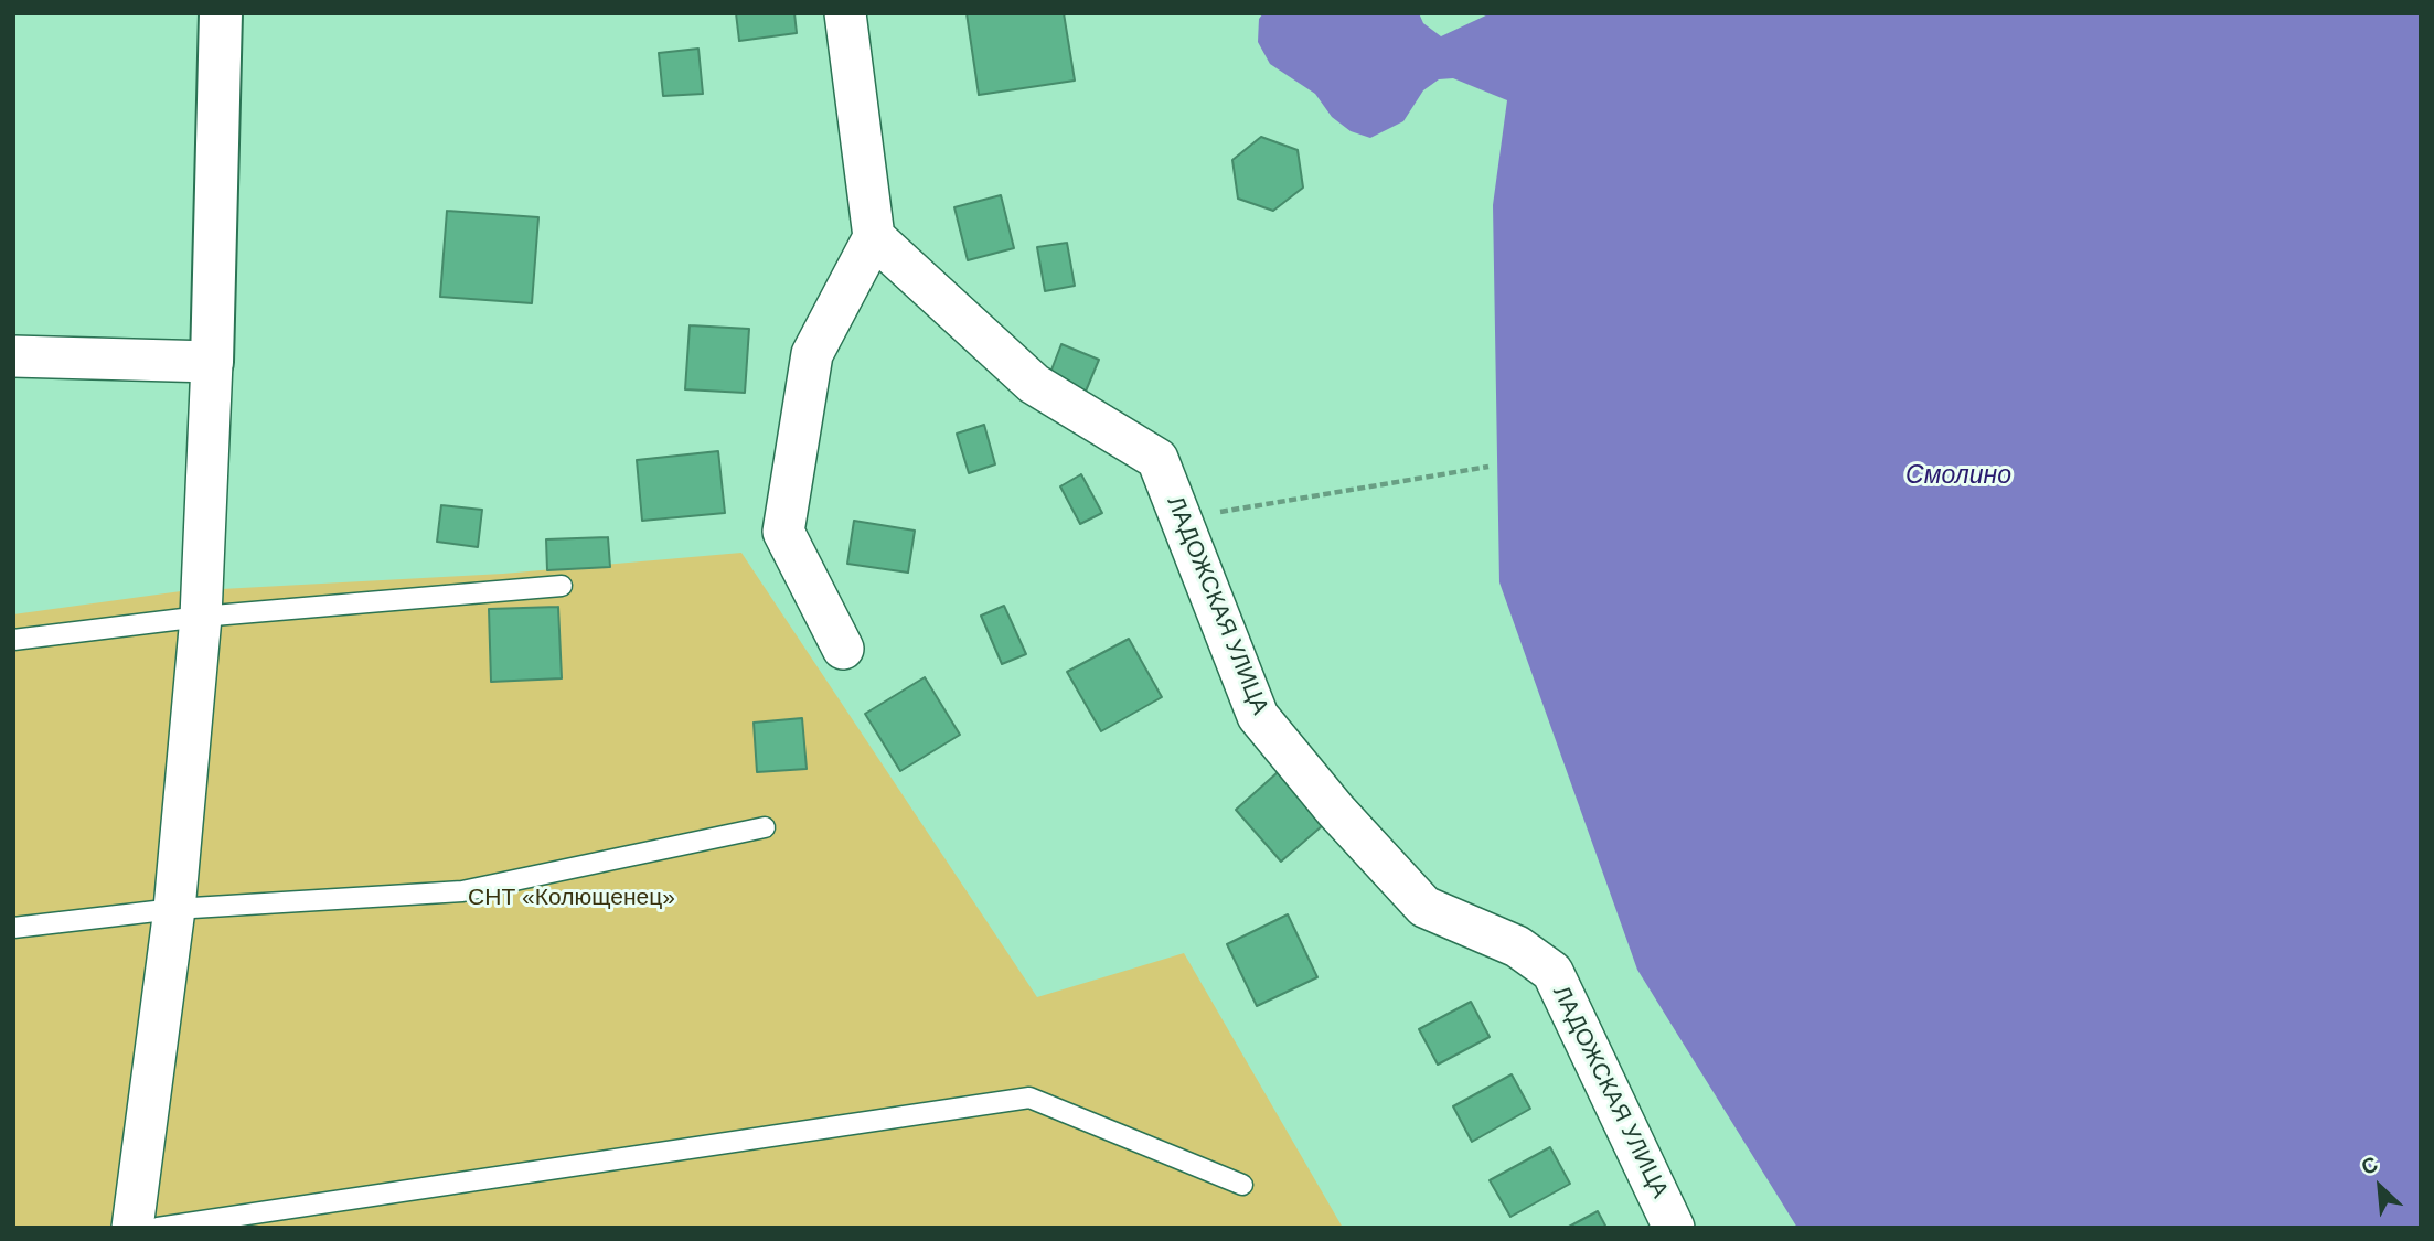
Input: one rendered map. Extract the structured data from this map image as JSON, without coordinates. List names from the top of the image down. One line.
{"streets":{"street":["ЛАДОЖСКАЯ УЛИЦА"]},"water":["Смолино"],"parks":["СНТ «Колющенец»"],"north":"top left"}
